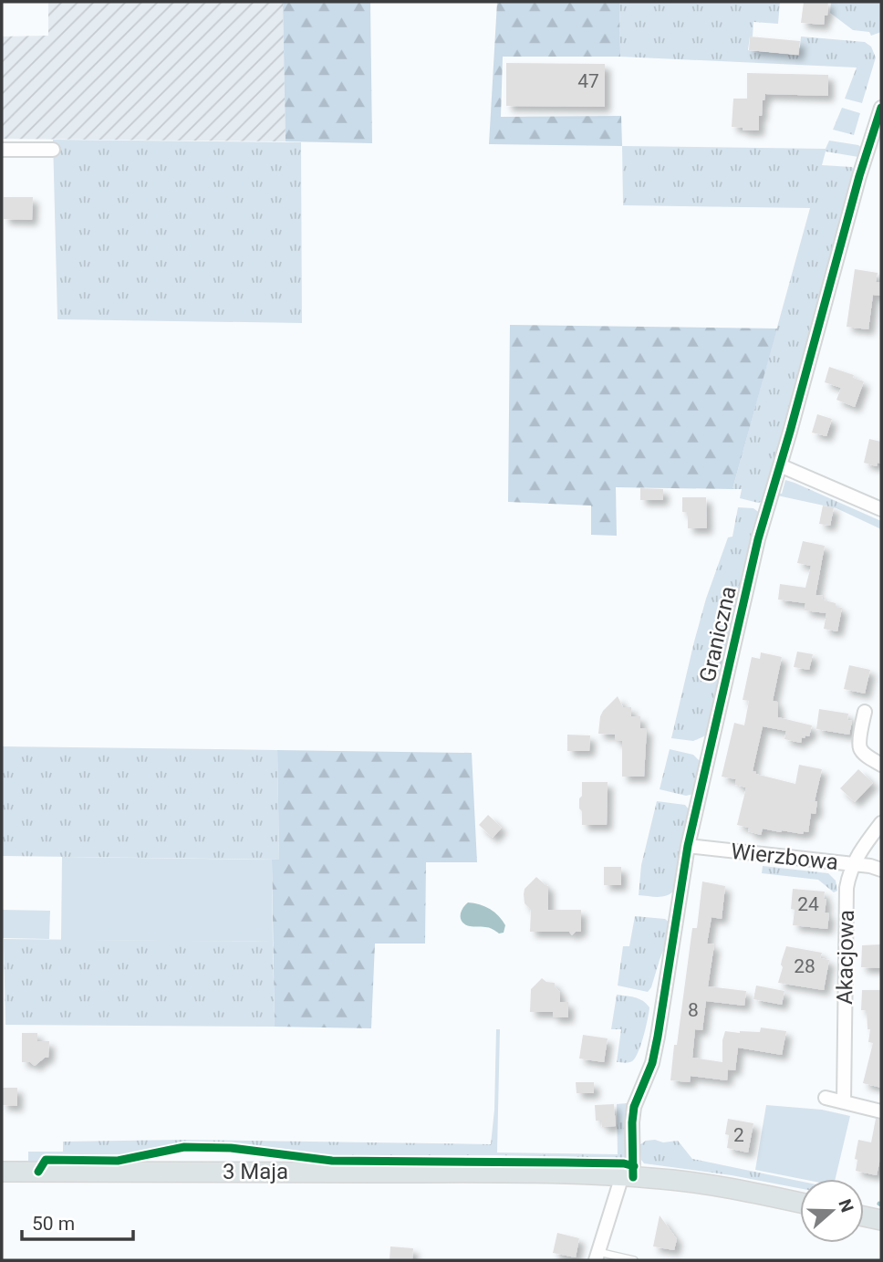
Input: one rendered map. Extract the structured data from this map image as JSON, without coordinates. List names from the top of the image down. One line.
{"streets":{"main road":["3 Maja"],"street":["Graniczna","Wierzbowa","Akacjowa"]},"crossings":[["Graniczna","Wierzbowa"],["Graniczna","3 Maja"],["Wierzbowa","Akacjowa"]],"house_numbers":["47","24","28","8","2"],"scale_bar":"50 m","north":"right"}
